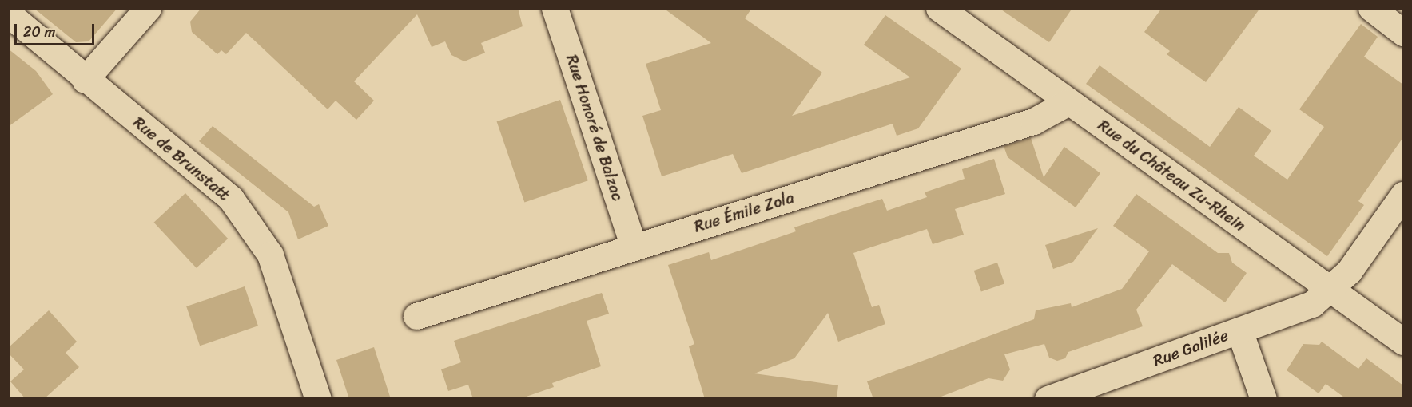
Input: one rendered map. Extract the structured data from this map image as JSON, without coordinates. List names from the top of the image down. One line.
{"streets":{"street":["Rue Honoré de Balzac","Rue de Brunstatt","Rue du Château Zu-Rhein","Rue Émile Zola","Rue Galilée"]},"crossings":[["Rue Honoré de Balzac","Rue Émile Zola"],["Rue du Château Zu-Rhein","Rue Émile Zola"],["Rue du Château Zu-Rhein","Rue Galilée"]],"scale_bar":"20 m"}
